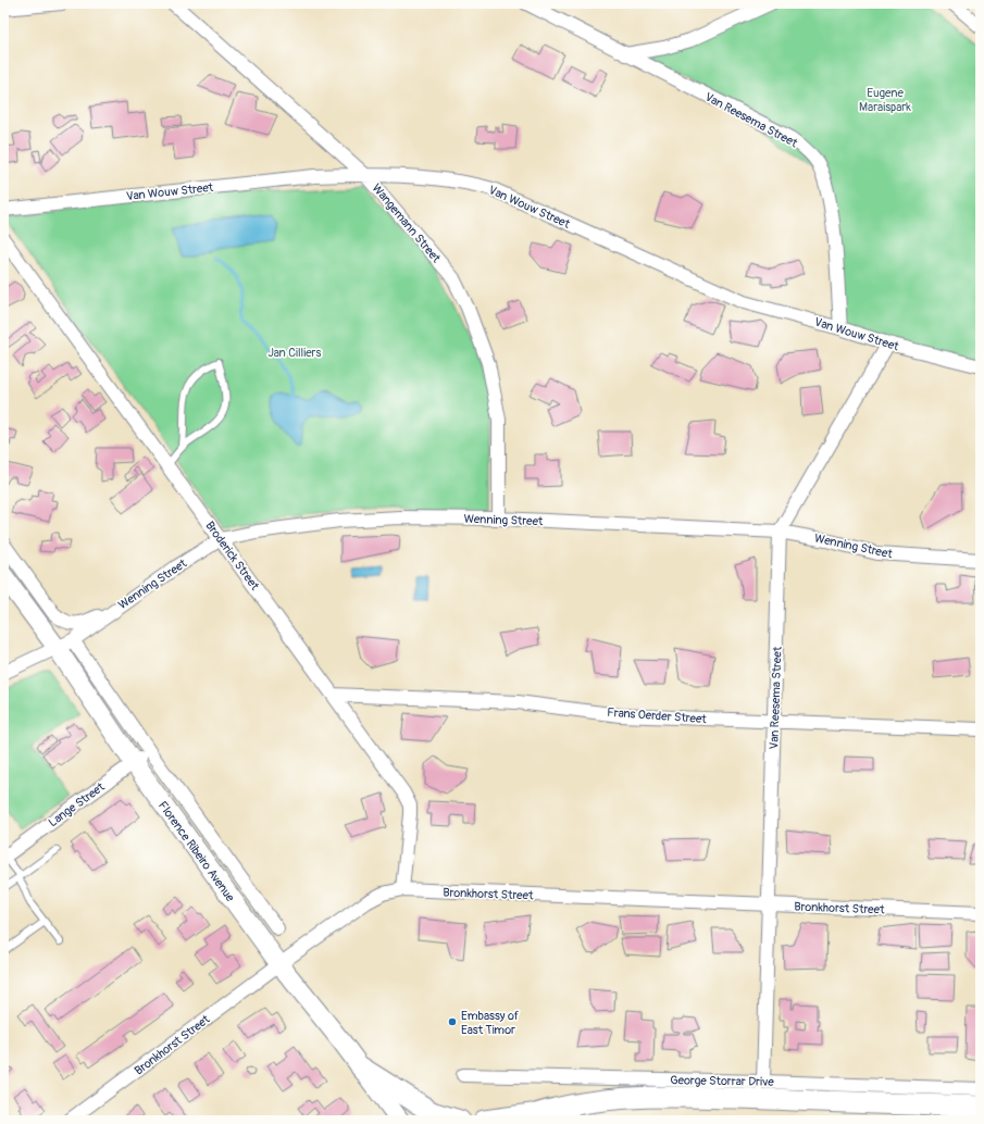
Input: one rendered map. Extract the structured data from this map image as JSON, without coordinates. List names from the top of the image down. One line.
{"streets":{"main road":["Florence Ribeiro Avenue","George Storrar Drive"],"street":["Van Reesema Street","Van Wouw Street","Wangemann Street","Wenning Street","Broderick Street","Frans Oerder Street","Lange Street","Bronkhorst Street"]},"crossings":[["Van Reesema Street","Van Wouw Street"],["Van Reesema Street","Wenning Street"],["Van Reesema Street","Frans Oerder Street"],["Van Reesema Street","Bronkhorst Street"],["Van Reesema Street","George Storrar Drive"],["Van Wouw Street","Wangemann Street"],["Wangemann Street","Wenning Street"],["Wenning Street","Broderick Street"],["Wenning Street","Florence Ribeiro Avenue"],["Broderick Street","Frans Oerder Street"],["Broderick Street","Bronkhorst Street"],["Lange Street","Florence Ribeiro Avenue"],["Florence Ribeiro Avenue","Bronkhorst Street"]],"parks":["Eugene Maraispark","Jan Cilliers"],"places":["Embassy of East Timor"]}
